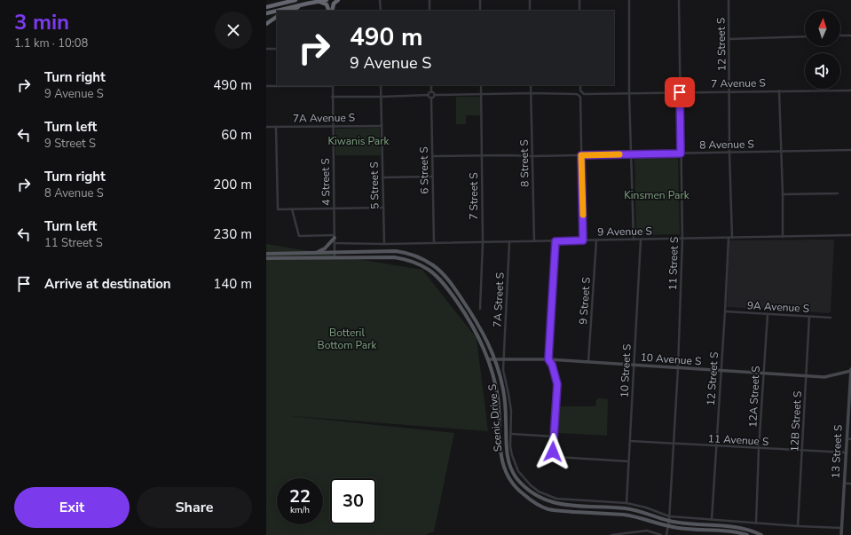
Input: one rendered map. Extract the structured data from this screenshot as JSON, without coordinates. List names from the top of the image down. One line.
{"streets":{"main road":["Scenic Drive S"],"street":["12 Street S","7 Avenue S","7A Avenue S","8 Avenue S","8 Street S","6 Street S","4 Street S","5 Street S","7 Street S","9 Avenue S","11 Street S","7A Street S","9 Street S","9A Avenue S","10 Avenue S","10 Street S","12A Street S","12B Street S","11 Avenue S","13 Street S"]},"crossings":[["12 Street S","7 Avenue S"],["12 Street S","8 Avenue S"],["12 Street S","9 Avenue S"],["12 Street S","9A Avenue S"],["12 Street S","10 Avenue S"],["12 Street S","Scenic Drive S"],["12 Street S","11 Avenue S"],["7 Avenue S","11 Street S"],["7A Avenue S","4 Street S"],["7A Avenue S","5 Street S"],["8 Avenue S","8 Street S"],["8 Avenue S","6 Street S"],["8 Avenue S","7 Street S"],["8 Avenue S","11 Street S"],["8 Street S","9 Avenue S"],["6 Street S","9 Avenue S"],["4 Street S","9 Avenue S"],["4 Street S","Scenic Drive S"],["5 Street S","9 Avenue S"],["7 Street S","9 Avenue S"],["9 Avenue S","11 Street S"],["9 Avenue S","7A Street S"],["9 Avenue S","9 Street S"],["9 Avenue S","10 Street S"],["11 Street S","10 Avenue S"],["11 Street S","Scenic Drive S"],["11 Street S","11 Avenue S"],["7A Street S","10 Avenue S"],["7A Street S","Scenic Drive S"],["9 Street S","10 Avenue S"],["9A Avenue S","12A Street S"],["9A Avenue S","12B Street S"],["10 Avenue S","10 Street S"],["10 Avenue S","12A Street S"],["10 Avenue S","Scenic Drive S"],["10 Avenue S","12B Street S"],["10 Avenue S","13 Street S"],["10 Street S","Scenic Drive S"],["10 Street S","11 Avenue S"],["12A Street S","Scenic Drive S"],["12A Street S","11 Avenue S"],["Scenic Drive S","12B Street S"],["Scenic Drive S","13 Street S"],["12B Street S","11 Avenue S"],["11 Avenue S","13 Street S"]],"parks":["Kiwanis Park","Kinsmen Park","Botteril Bottom Park"],"north":"top","page":{"heading":["3 min","1.1 km · 10:08"],"turn":["490 m","9 Avenue S"],"list":[{"name":"Turn right","note":"9 Avenue S","value":"490 m"},{"name":"Turn left","note":"9 Street S","value":"60 m"},{"name":"Turn right","note":"8 Avenue S","value":"200 m"},{"name":"Turn left","note":"11 Street S","value":"230 m"},{"name":"Arrive at destination","value":"140 m"}],"speed":"22 km/h","limit":"30","buttons":["Exit","Share"]}}
